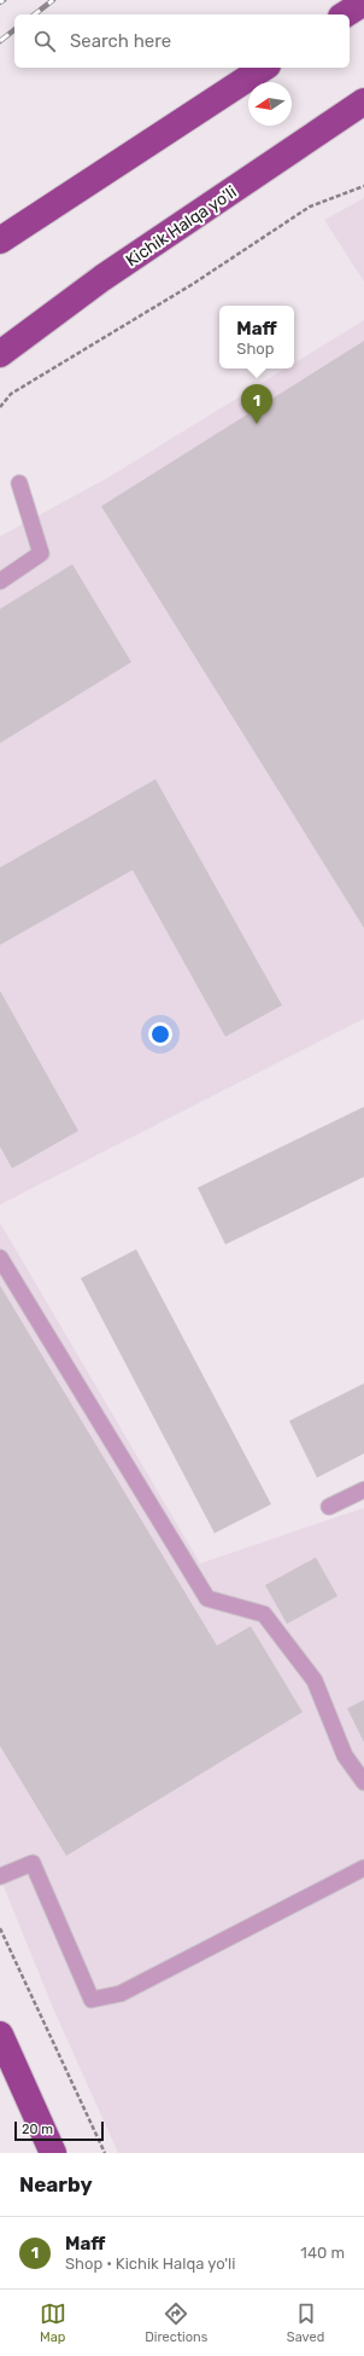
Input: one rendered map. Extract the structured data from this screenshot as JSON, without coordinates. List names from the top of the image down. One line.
{"streets":{"highway":["Kichik Halqa yo'li"]},"scale_bar":"20 m","north":"left","page":{"search":"Search here","popup":["Maff","Shop"],"pins":"1","scale":"20 m","heading":"Nearby","list":[{"mark":"1","name":"Maff","note":"Shop · Kichik Halqa yo'li","value":"140 m"}],"nav":["Map","Directions","Saved"]}}
